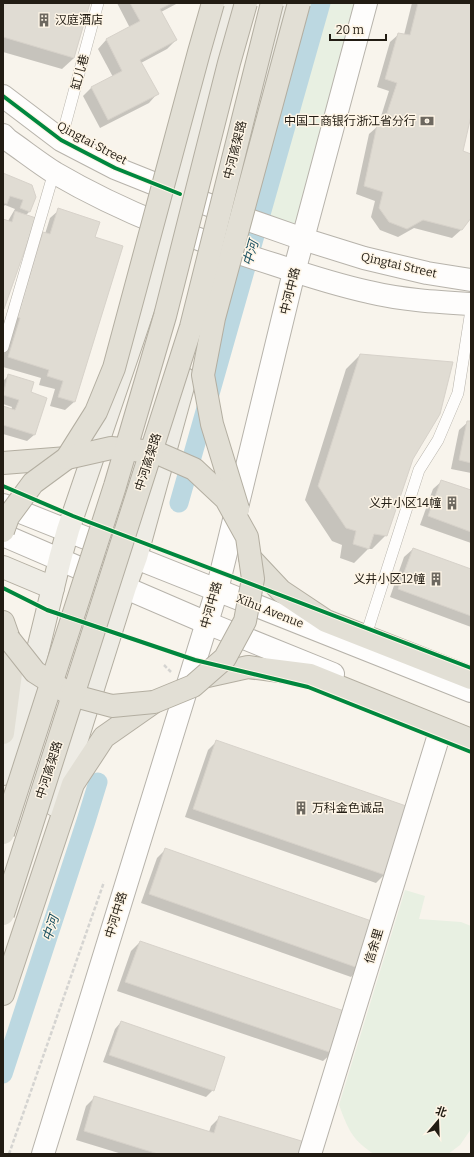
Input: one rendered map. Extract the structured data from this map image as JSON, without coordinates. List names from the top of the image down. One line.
{"streets":{"highway":["中河高架路"],"street":["Qingtai Street","中河中路","Xihu Avenue","信余里"],"lane":["缸儿巷"]},"crossings":[["缸儿巷","Qingtai Street"],["Qingtai Street","中河中路"],["中河中路","Xihu Avenue"]],"water":["中河"],"places":{"building":["汉庭酒店","义井小区14幢","义井小区12幢","万科金色诚品"],"bank":["中国工商银行浙江省分行"]},"scale_bar":"20 m","north":"top"}
